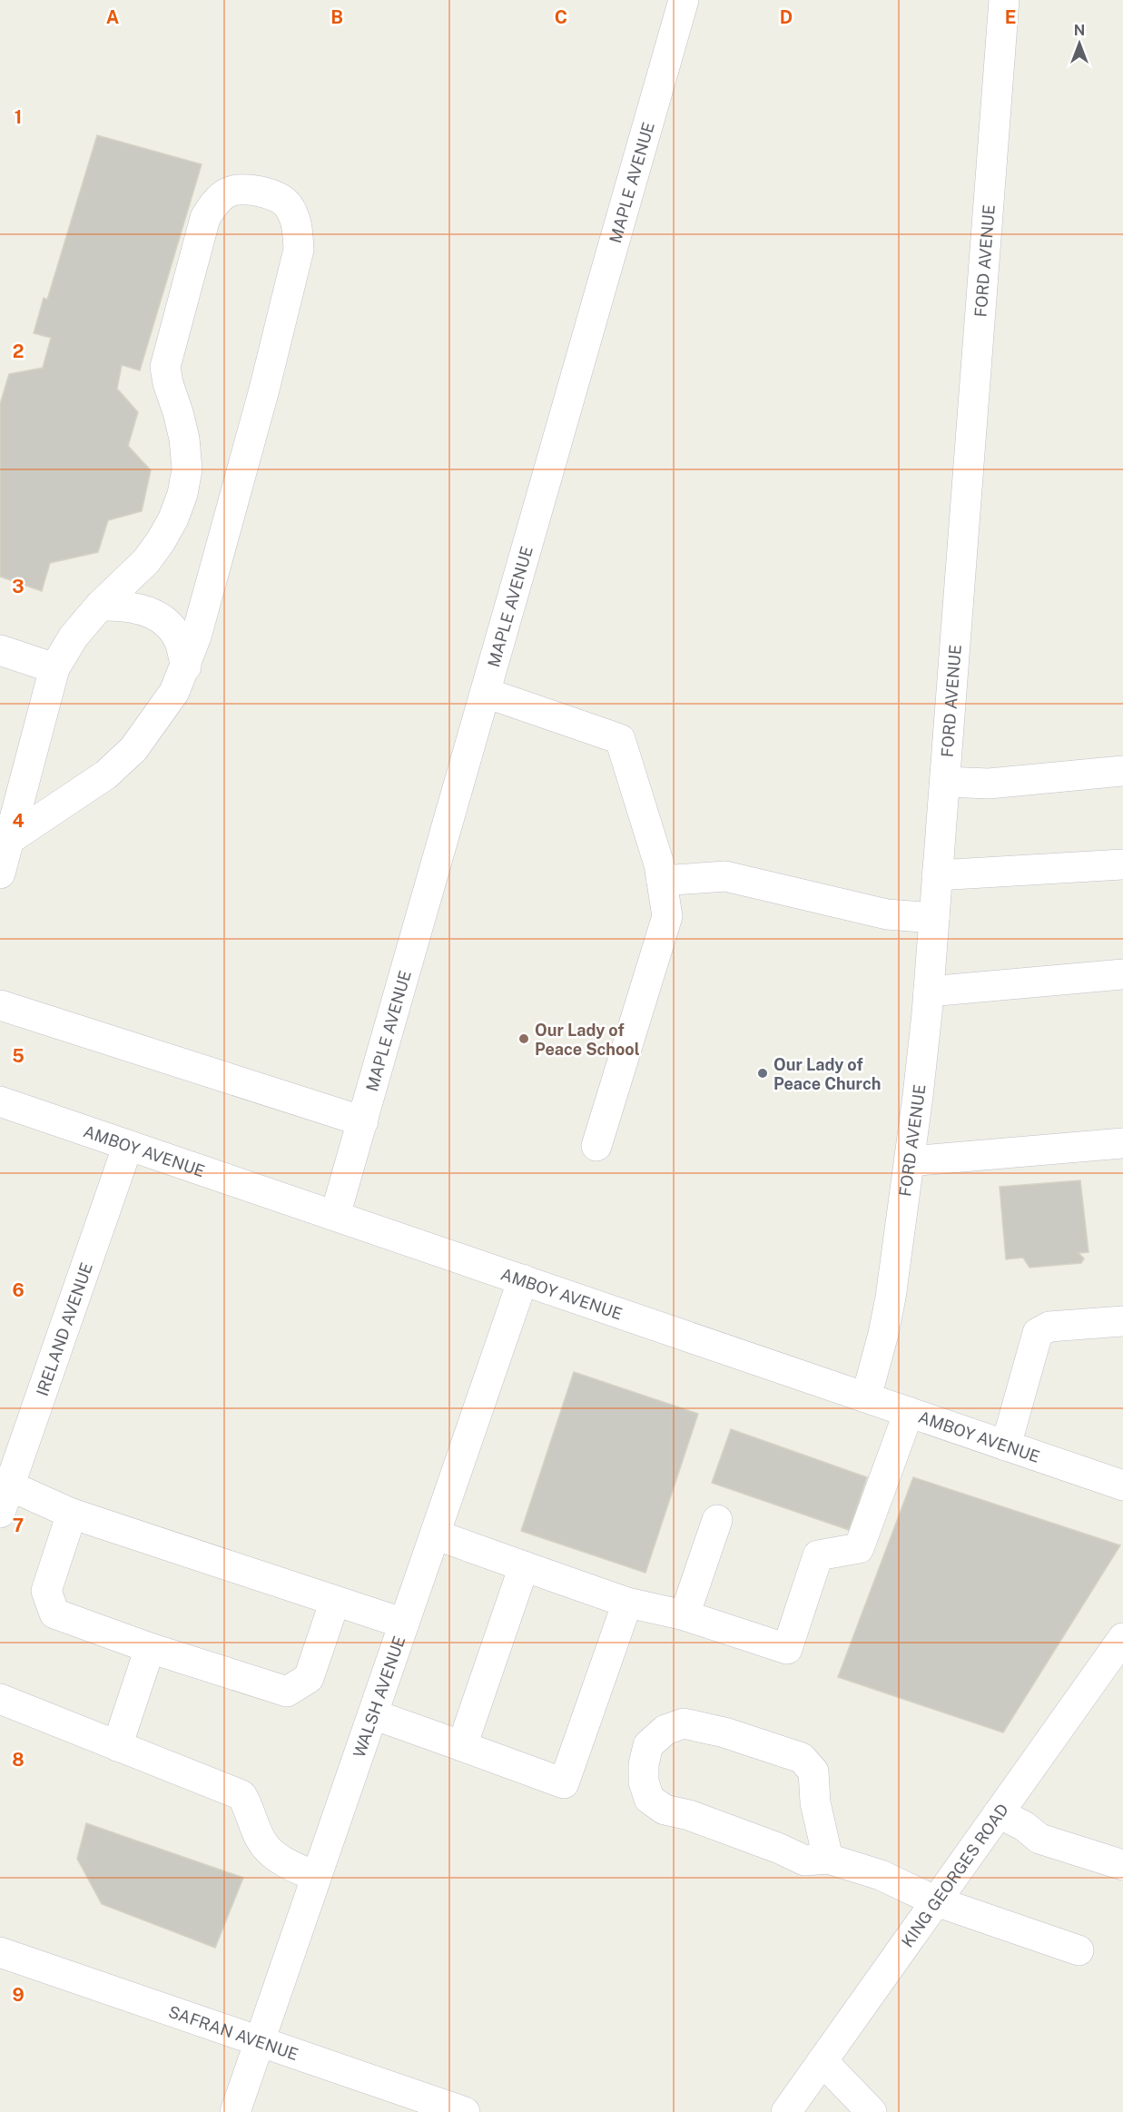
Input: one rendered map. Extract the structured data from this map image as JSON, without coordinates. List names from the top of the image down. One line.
{"streets":{"street":["MAPLE AVENUE","FORD AVENUE","AMBOY AVENUE","IRELAND AVENUE","WALSH AVENUE","KING GEORGES ROAD","SAFRAN AVENUE"]},"crossings":[["MAPLE AVENUE","AMBOY AVENUE"],["FORD AVENUE","AMBOY AVENUE"],["AMBOY AVENUE","IRELAND AVENUE"],["AMBOY AVENUE","WALSH AVENUE"],["WALSH AVENUE","SAFRAN AVENUE"]],"places":["Our Lady of Peace School","Our Lady of Peace Church"],"north":"top","grid":{"columns":["A","B","C","D","E"],"rows":["1","2","3","4","5","6","7","8","9"]}}
